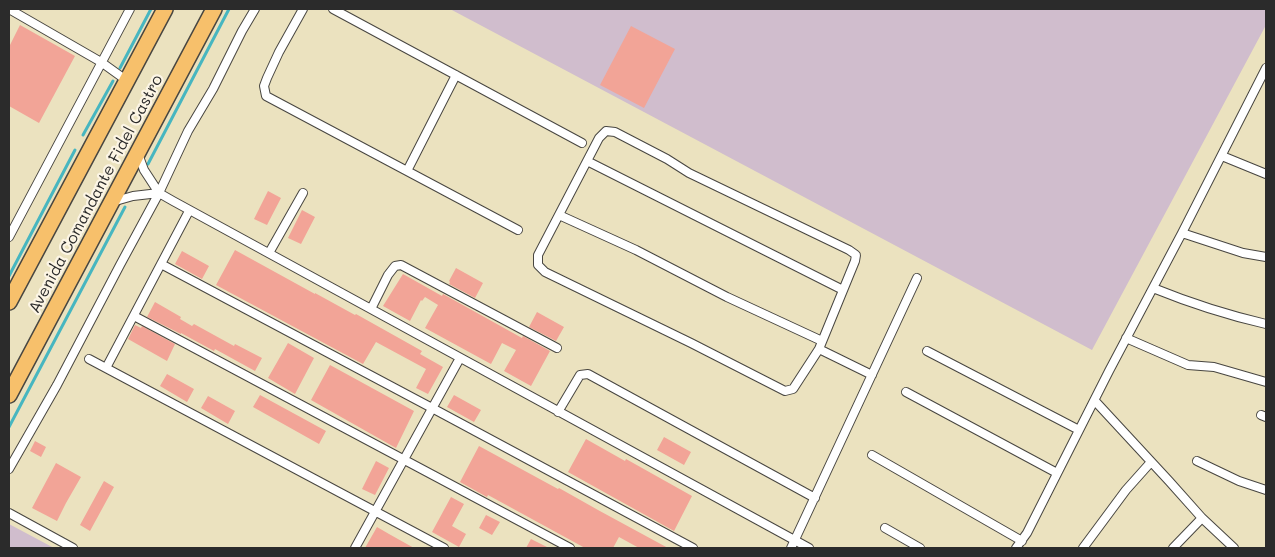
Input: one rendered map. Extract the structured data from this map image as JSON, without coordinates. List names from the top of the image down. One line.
{"streets":{"highway":["Avenida Comandante Fidel Castro"]}}
